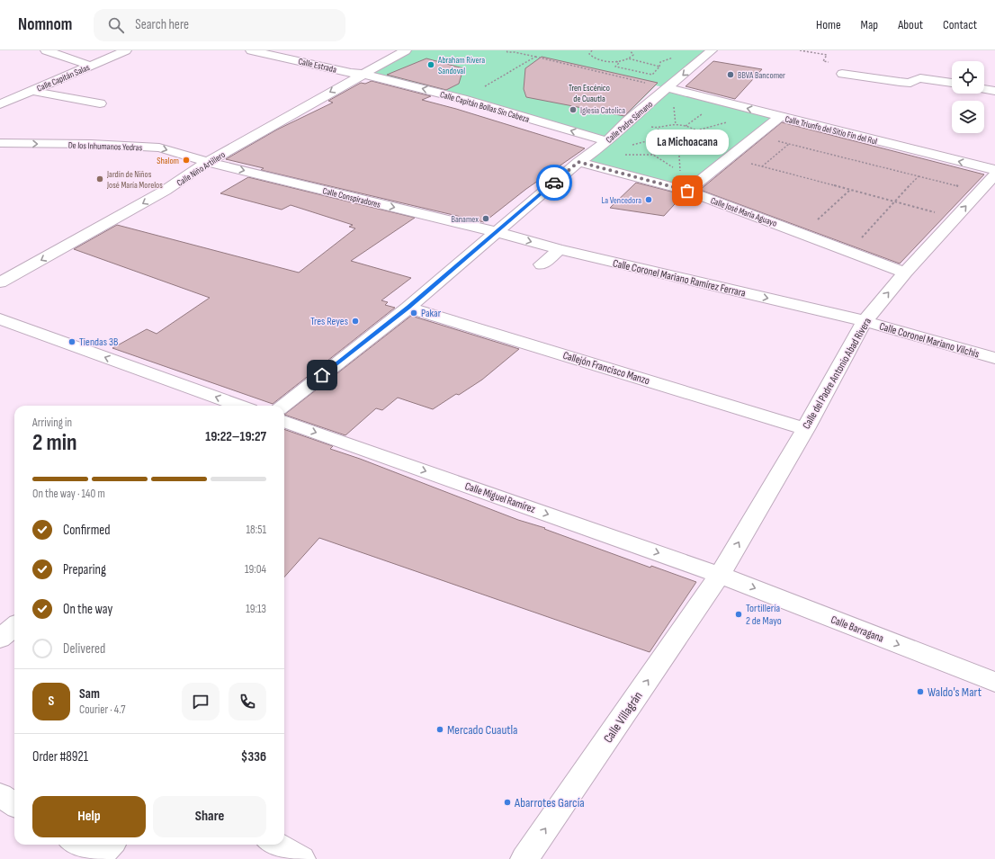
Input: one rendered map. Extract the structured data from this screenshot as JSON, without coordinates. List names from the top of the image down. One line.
{"streets":{"street":["Calle Estrada","Calle Capitán Salas","Calle Capitán Bollas Sin Cabeza","Calle Padre Sámano","Calle Triunfo del Sitio Fin del Rul","De los Inhumanos Yedras","Calle Niño Artillero","Calle Conspiradores","Calle José María Aguayo","Calle Coronel Mariano Ramírez Ferrara","Calle Coronel Mariano Vilchis","Callejón Francisco Manzo","Calle del Padre Antonio Abad Rivera","Calle Miguel Ramírez","Calle Barragana","Calle Villagrán"]},"crossings":[["Calle Estrada","Calle Capitán Bollas Sin Cabeza"],["Calle Estrada","Calle Niño Artillero"],["Calle Capitán Bollas Sin Cabeza","Calle Padre Sámano"],["Calle Capitán Bollas Sin Cabeza","Calle Niño Artillero"],["Calle Padre Sámano","Calle Triunfo del Sitio Fin del Rul"],["Calle Padre Sámano","Calle Conspiradores"],["Calle Padre Sámano","Calle José María Aguayo"],["Calle Padre Sámano","Calle Coronel Mariano Ramírez Ferrara"],["Calle Padre Sámano","Callejón Francisco Manzo"],["De los Inhumanos Yedras","Calle Niño Artillero"],["De los Inhumanos Yedras","Calle Conspiradores"],["Calle Niño Artillero","Calle Conspiradores"],["Calle Conspiradores","Calle Coronel Mariano Ramírez Ferrara"],["Calle José María Aguayo","Calle del Padre Antonio Abad Rivera"],["Calle Coronel Mariano Ramírez Ferrara","Calle Coronel Mariano Vilchis"],["Calle Coronel Mariano Ramírez Ferrara","Calle del Padre Antonio Abad Rivera"],["Calle Coronel Mariano Vilchis","Calle del Padre Antonio Abad Rivera"],["Callejón Francisco Manzo","Calle del Padre Antonio Abad Rivera"],["Calle del Padre Antonio Abad Rivera","Calle Miguel Ramírez"],["Calle del Padre Antonio Abad Rivera","Calle Barragana"],["Calle del Padre Antonio Abad Rivera","Calle Villagrán"],["Calle Miguel Ramírez","Calle Barragana"],["Calle Miguel Ramírez","Calle Villagrán"],["Calle Barragana","Calle Villagrán"]],"one_way":["Calle Capitán Bollas Sin Cabeza","Calle Niño Artillero","Calle Conspiradores","Calle Coronel Mariano Ramírez Ferrara","Calle del Padre Antonio Abad Rivera","Calle Miguel Ramírez","Calle Barragana","Calle Villagrán"],"parks":["Tren Escénico de Cuautla"],"places":["Abraham Rivera Sandoval","BBVA Bancomer","Iglesia Catolica","Shalom","Jardín de Niños José María Morelos","La Michoacana","La Vencedora","Banamex","Pakar","Tres Reyes","Tiendas 3B","Tortillería 2 de Mayo","Waldo's Mart","Mercado Cuautla","Abarrotes García"],"page":{"header":"Nomnom","search":"Search here","nav":["Home","Map","About","Contact"],"bubble":"La Michoacana","heading":["2 min","Arriving in","19:22–19:27"],"panel":["Sam","Courier · 4.7","Order #8921","$336"],"bar":"On the way · 140 m","list":[["Confirmed","18:51"],["Preparing","19:04"],["On the way","19:13"],"Delivered"],"round":"S","buttons":["Help","Share"]}}
